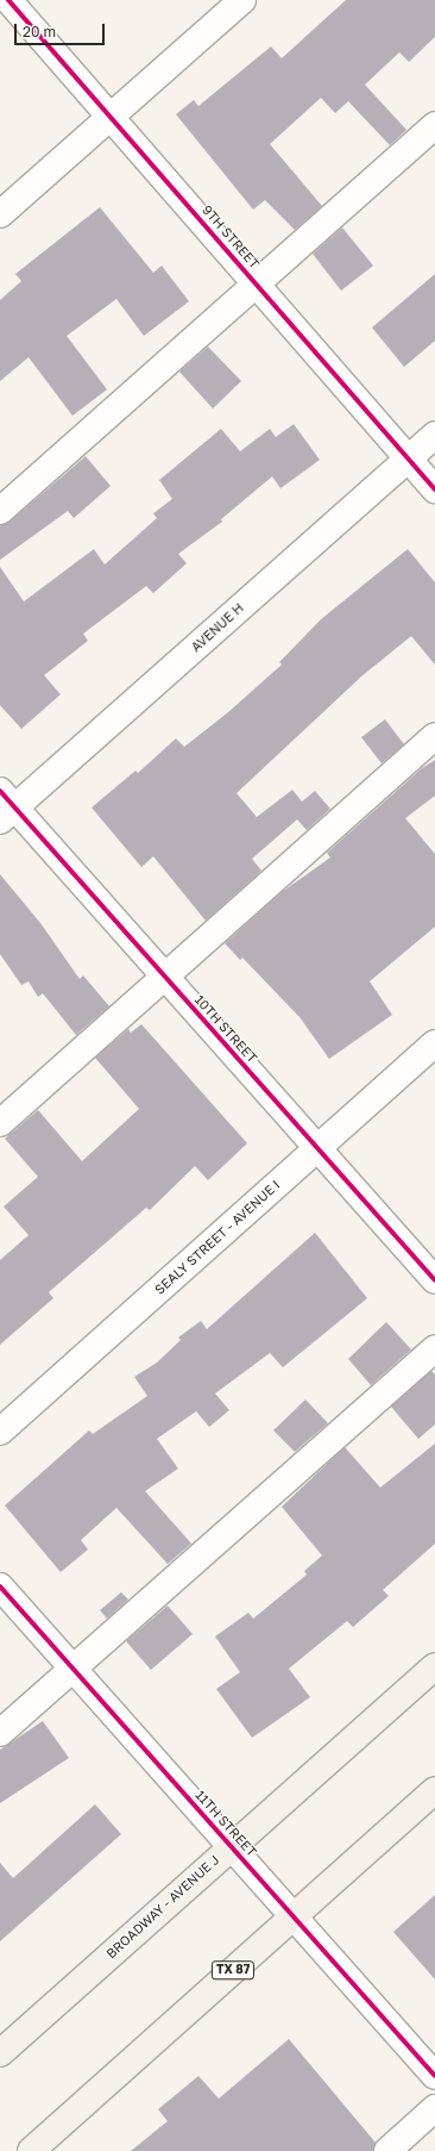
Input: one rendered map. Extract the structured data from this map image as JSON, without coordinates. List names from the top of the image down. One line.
{"streets":{"main road":["BROADWAY - AVENUE J","TX 87"],"street":["9TH STREET","AVENUE H","10TH STREET","SEALY STREET - AVENUE I","11TH STREET"]},"crossings":[["9TH STREET","AVENUE H"],["AVENUE H","10TH STREET"],["10TH STREET","SEALY STREET - AVENUE I"],["11TH STREET","BROADWAY - AVENUE J"],["11TH STREET","TX 87"]],"scale_bar":"20 m"}
